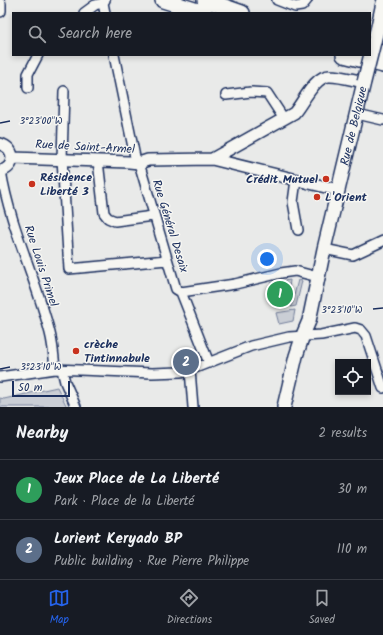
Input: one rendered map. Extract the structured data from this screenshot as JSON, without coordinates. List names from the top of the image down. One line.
{"streets":{"main road":["Rue de Belgique"],"street":["Rue de Saint-Armel","Rue Général Desaix","Rue Louis Primel"]},"crossings":[["Rue de Belgique","Rue de Saint-Armel"],["Rue de Saint-Armel","Rue Général Desaix"]],"places":["Crédit Mutuel","Résidence Liberté 3","L'Orient","crèche Tintinnabule"],"scale_bar":"50 m","page":{"search":"Search here","pins":["1","2"],"scale":"50 m","heading":["Nearby","2 results"],"list":[{"mark":"1","name":"Jeux Place de La Liberté","note":"Park · Place de la Liberté","value":"30 m"},{"mark":"2","name":"Lorient Keryado BP","note":"Public building · Rue Pierre Philippe","value":"110 m"}],"nav":["Map","Directions","Saved"]},"coordinates":["3°23'00\"W","3°23'10\"W"]}
